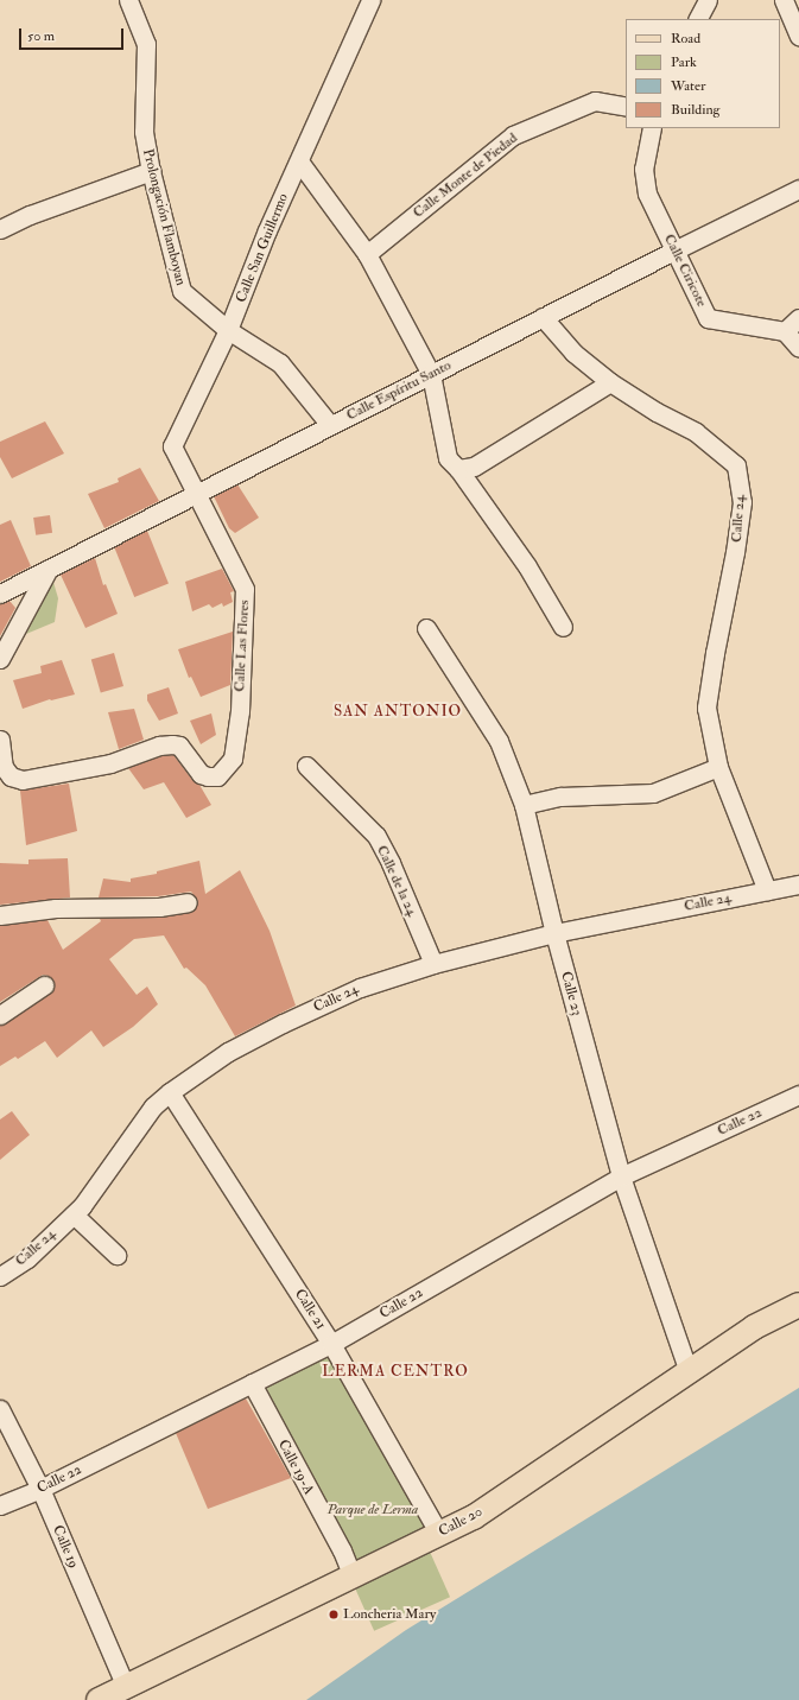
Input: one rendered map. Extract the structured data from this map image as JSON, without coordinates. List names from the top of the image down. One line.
{"streets":{"main road":["Calle 20"],"street":["Calle Monte de Piedad","Prolongación Flamboyan","Calle San Guillermo","Calle Ciricote","Calle Espíritu Santo","Calle 24","Calle Las Flores","Calle de la 24","Calle 23","Calle 22","Calle 21","Calle 19-A","Calle 19"]},"crossings":[["Prolongación Flamboyan","Calle San Guillermo"],["Prolongación Flamboyan","Calle Espíritu Santo"],["Calle San Guillermo","Calle Espíritu Santo"],["Calle San Guillermo","Calle Las Flores"],["Calle Ciricote","Calle Espíritu Santo"],["Calle Espíritu Santo","Calle 24"],["Calle Espíritu Santo","Calle Las Flores"],["Calle 24","Calle de la 24"],["Calle 24","Calle 23"],["Calle 24","Calle 21"],["Calle 23","Calle 22"],["Calle 23","Calle 20"],["Calle 22","Calle 21"],["Calle 22","Calle 19-A"],["Calle 22","Calle 19"],["Calle 21","Calle 20"],["Calle 19-A","Calle 20"],["Calle 20","Calle 19"]],"districts":["SAN ANTONIO","LERMA CENTRO"],"parks":["Parque de Lerma"],"places":["Loncheria Mary"],"legend":["Road","Park","Water","Building"],"scale_bar":"50 m"}
